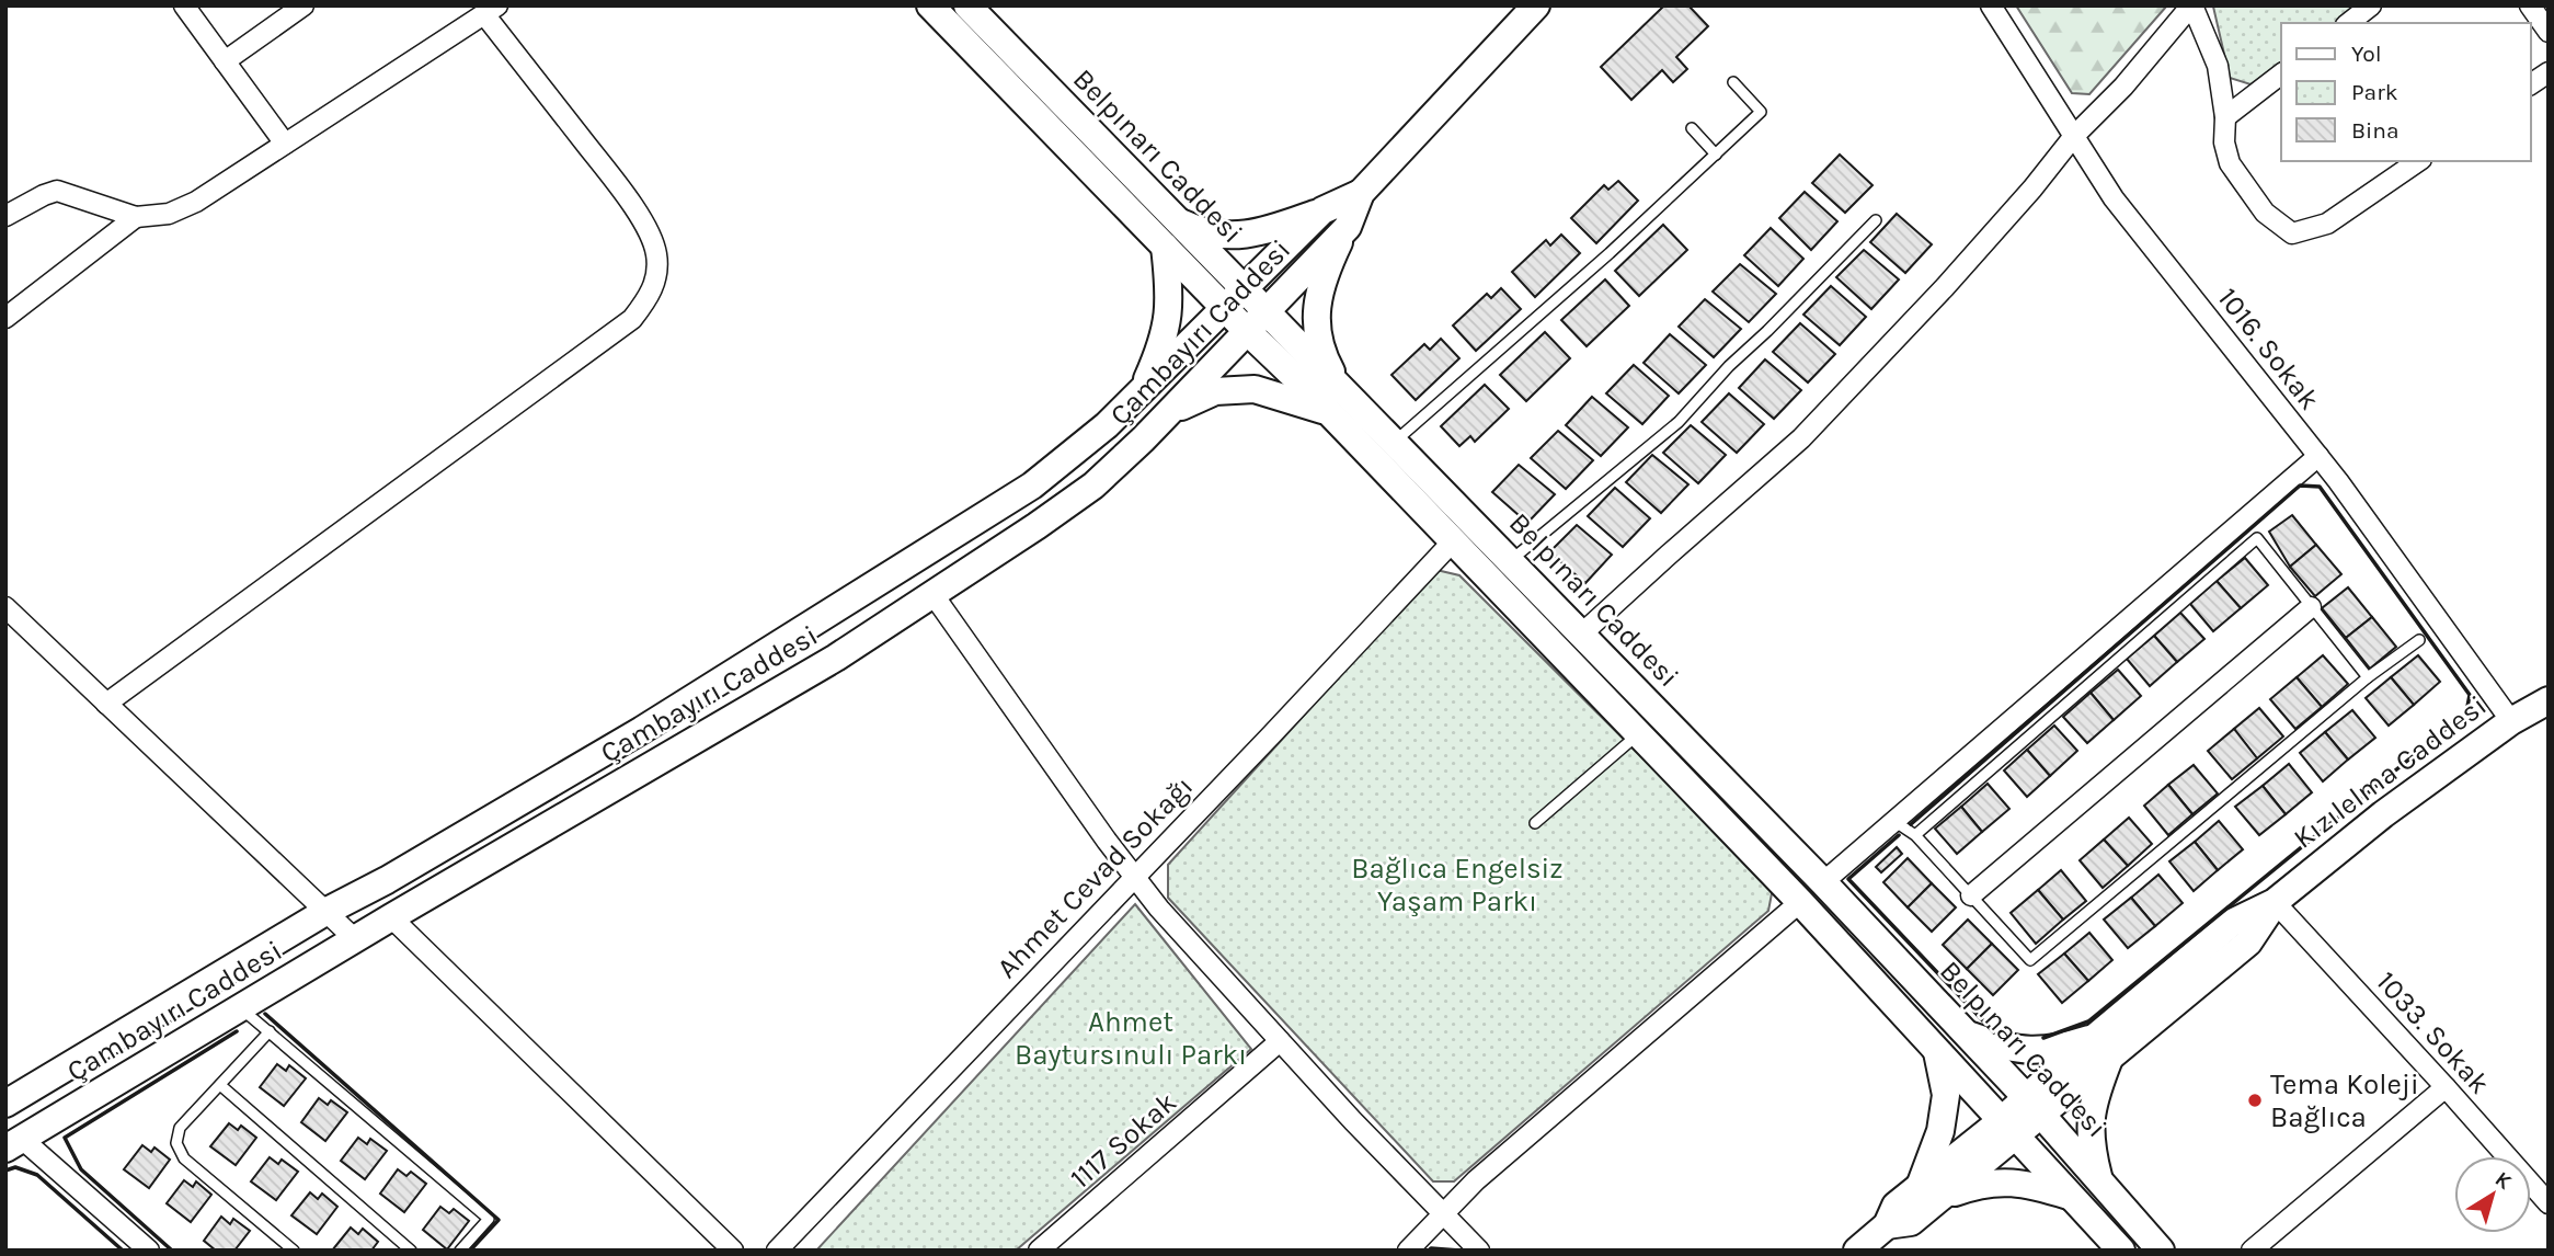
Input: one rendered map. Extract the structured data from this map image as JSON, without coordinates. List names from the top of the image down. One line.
{"streets":{"street":["Belpınarı Caddesi","Çambayırı Caddesi","1016. Sokak","Kızılelma Caddesi","Ahmet Cevad Sokağı","1033. Sokak","1117 Sokak"]},"crossings":[["Belpınarı Caddesi","Çambayırı Caddesi"],["Belpınarı Caddesi","Kızılelma Caddesi"],["Belpınarı Caddesi","Ahmet Cevad Sokağı"],["1016. Sokak","Kızılelma Caddesi"],["Kızılelma Caddesi","1033. Sokak"]],"parks":["Bağlıca Engelsiz Yaşam Parkı","Ahmet Baytursınulı Parkı"],"places":["Tema Koleji Bağlıca"],"legend":["Yol","Park","Bina"],"north":"top right"}
